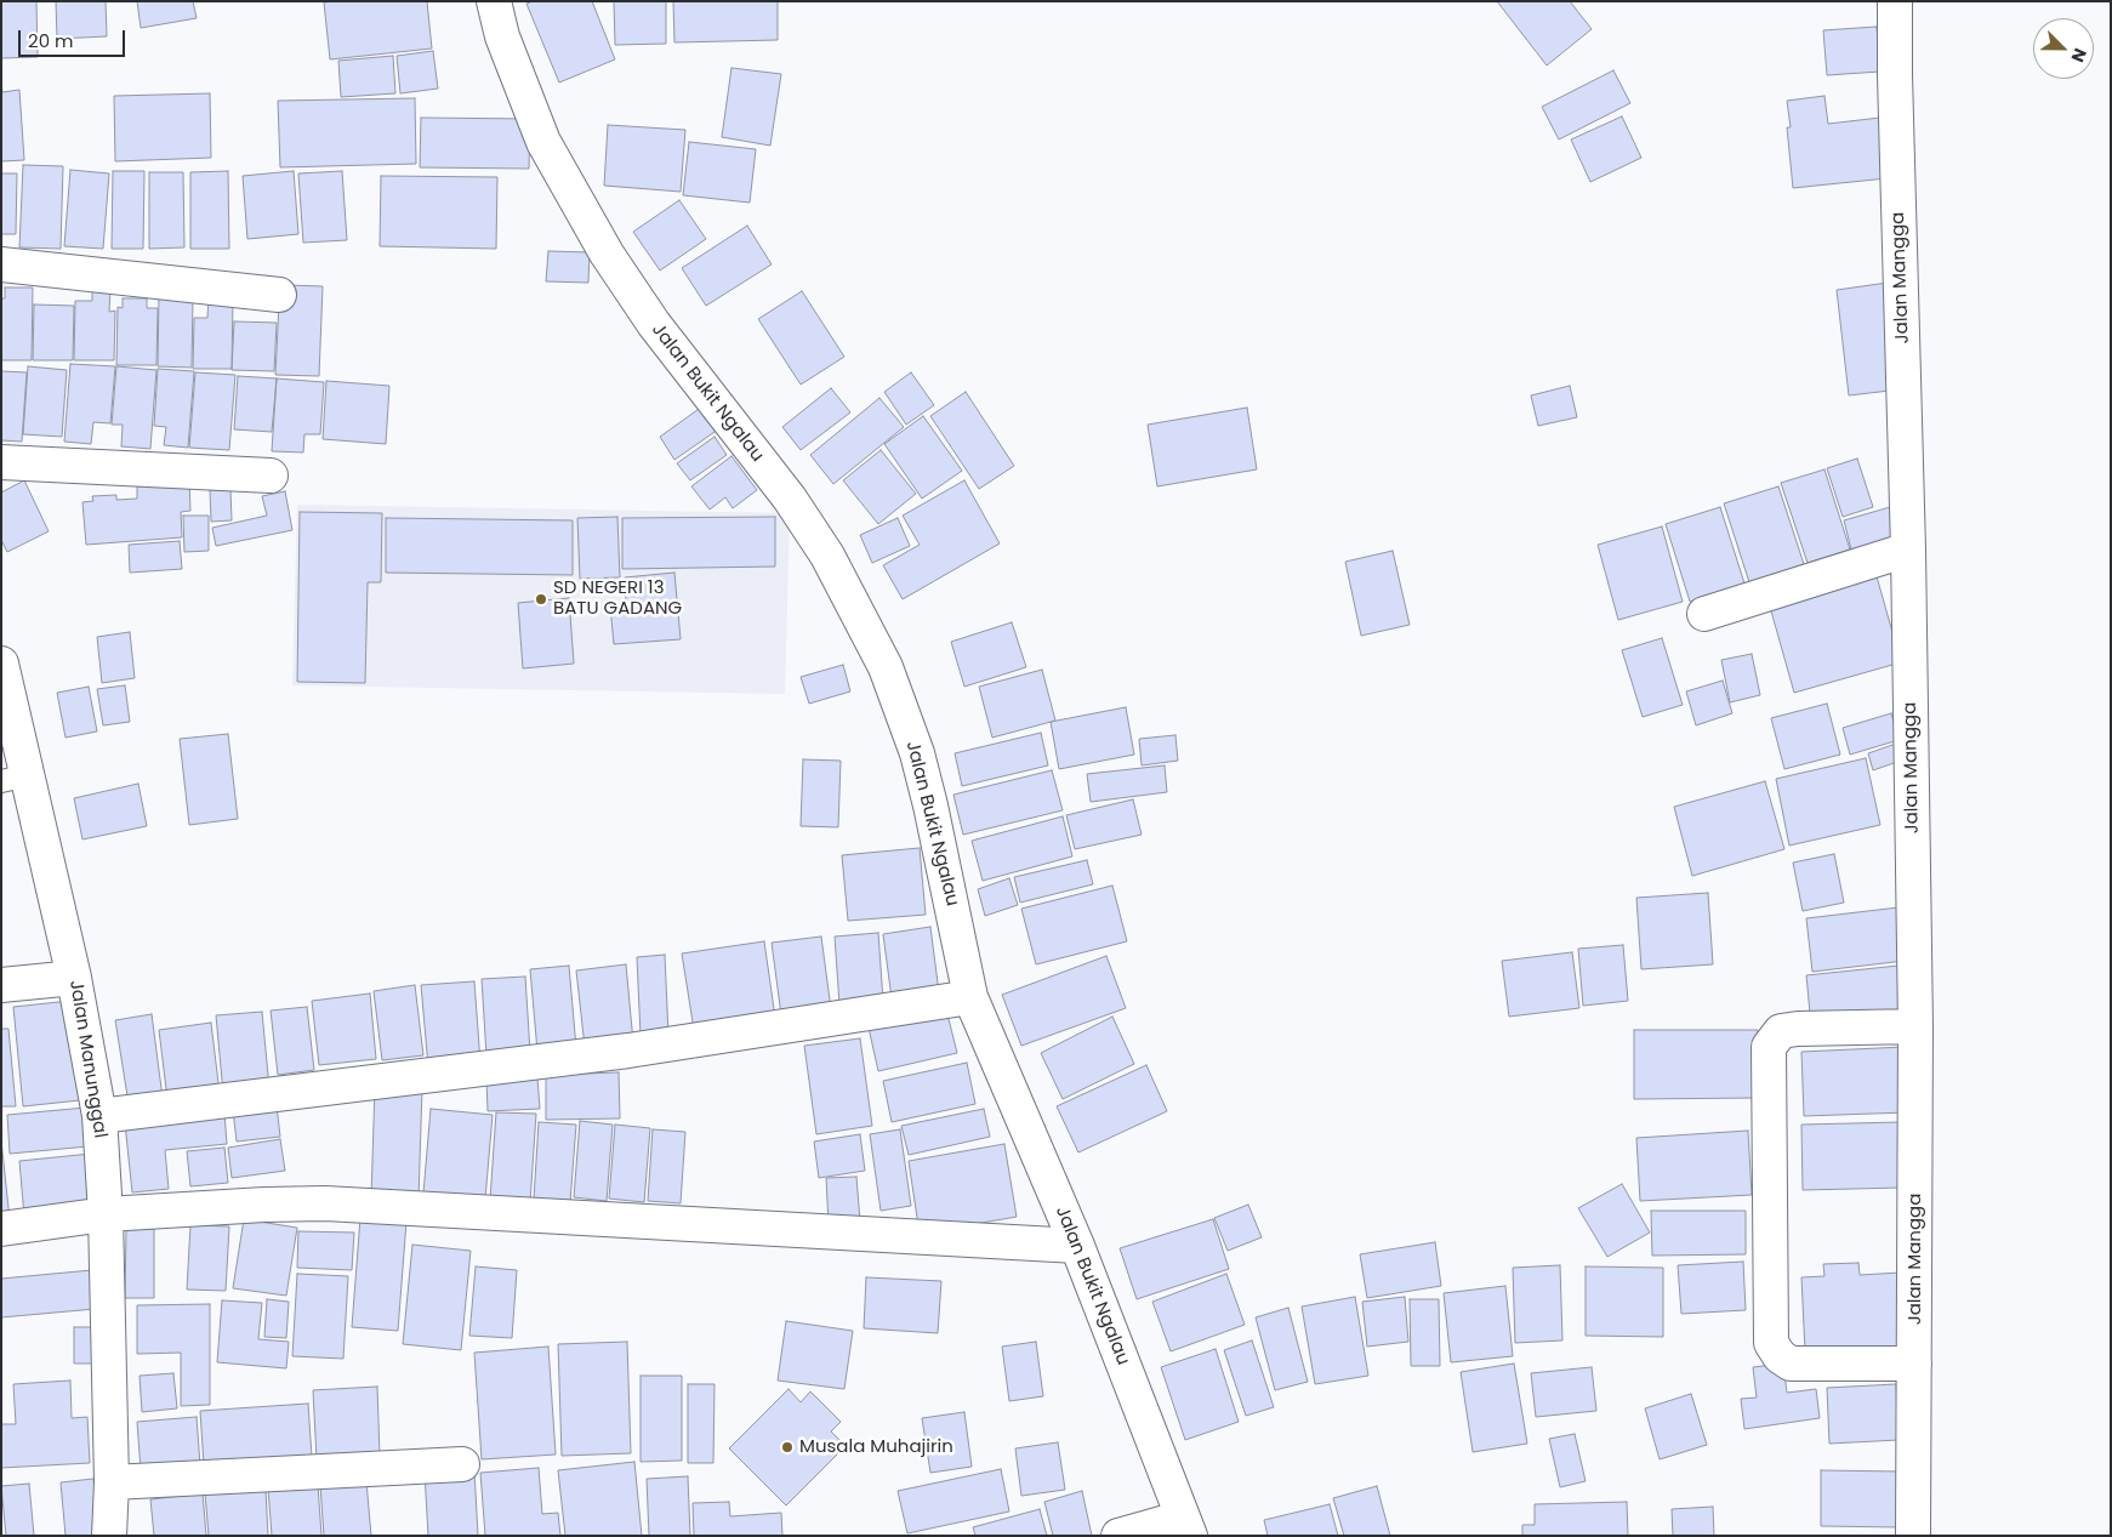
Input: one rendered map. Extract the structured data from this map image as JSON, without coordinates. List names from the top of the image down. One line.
{"streets":{"street":["Jalan Mangga","Jalan Bukit Ngalau","Jalan Manunggal"]},"places":["SD NEGERI 13 BATU GADANG","Musala Muhajirin"],"scale_bar":"20 m","north":"bottom right"}
